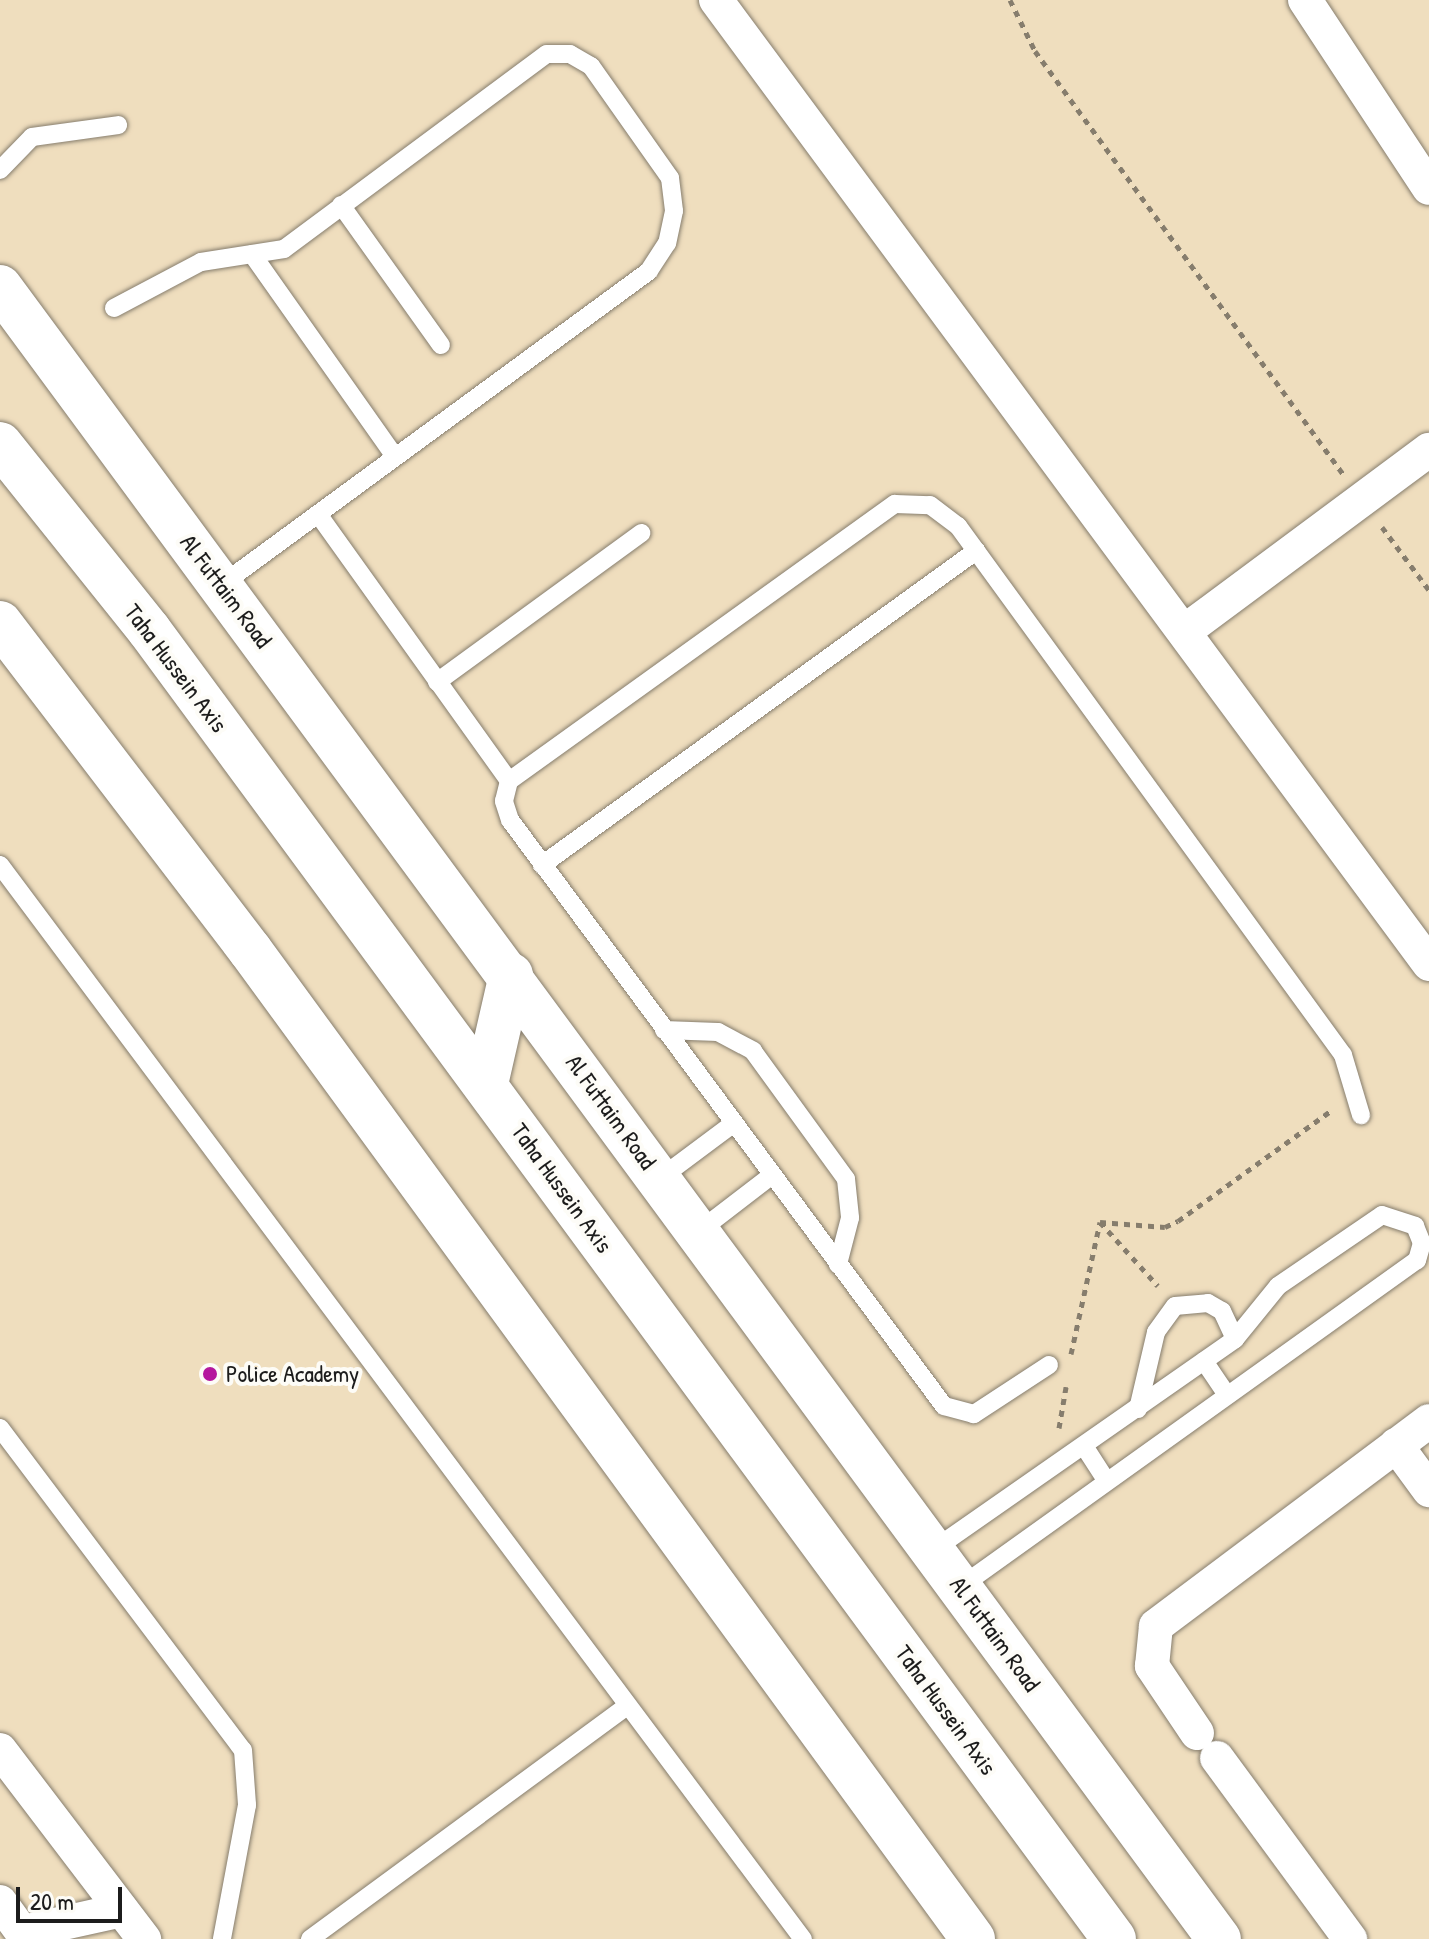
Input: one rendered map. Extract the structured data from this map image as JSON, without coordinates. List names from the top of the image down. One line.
{"streets":{"main road":["Al Futtaim Road","Taha Hussein Axis"]},"places":["Police Academy"],"scale_bar":"20 m"}
